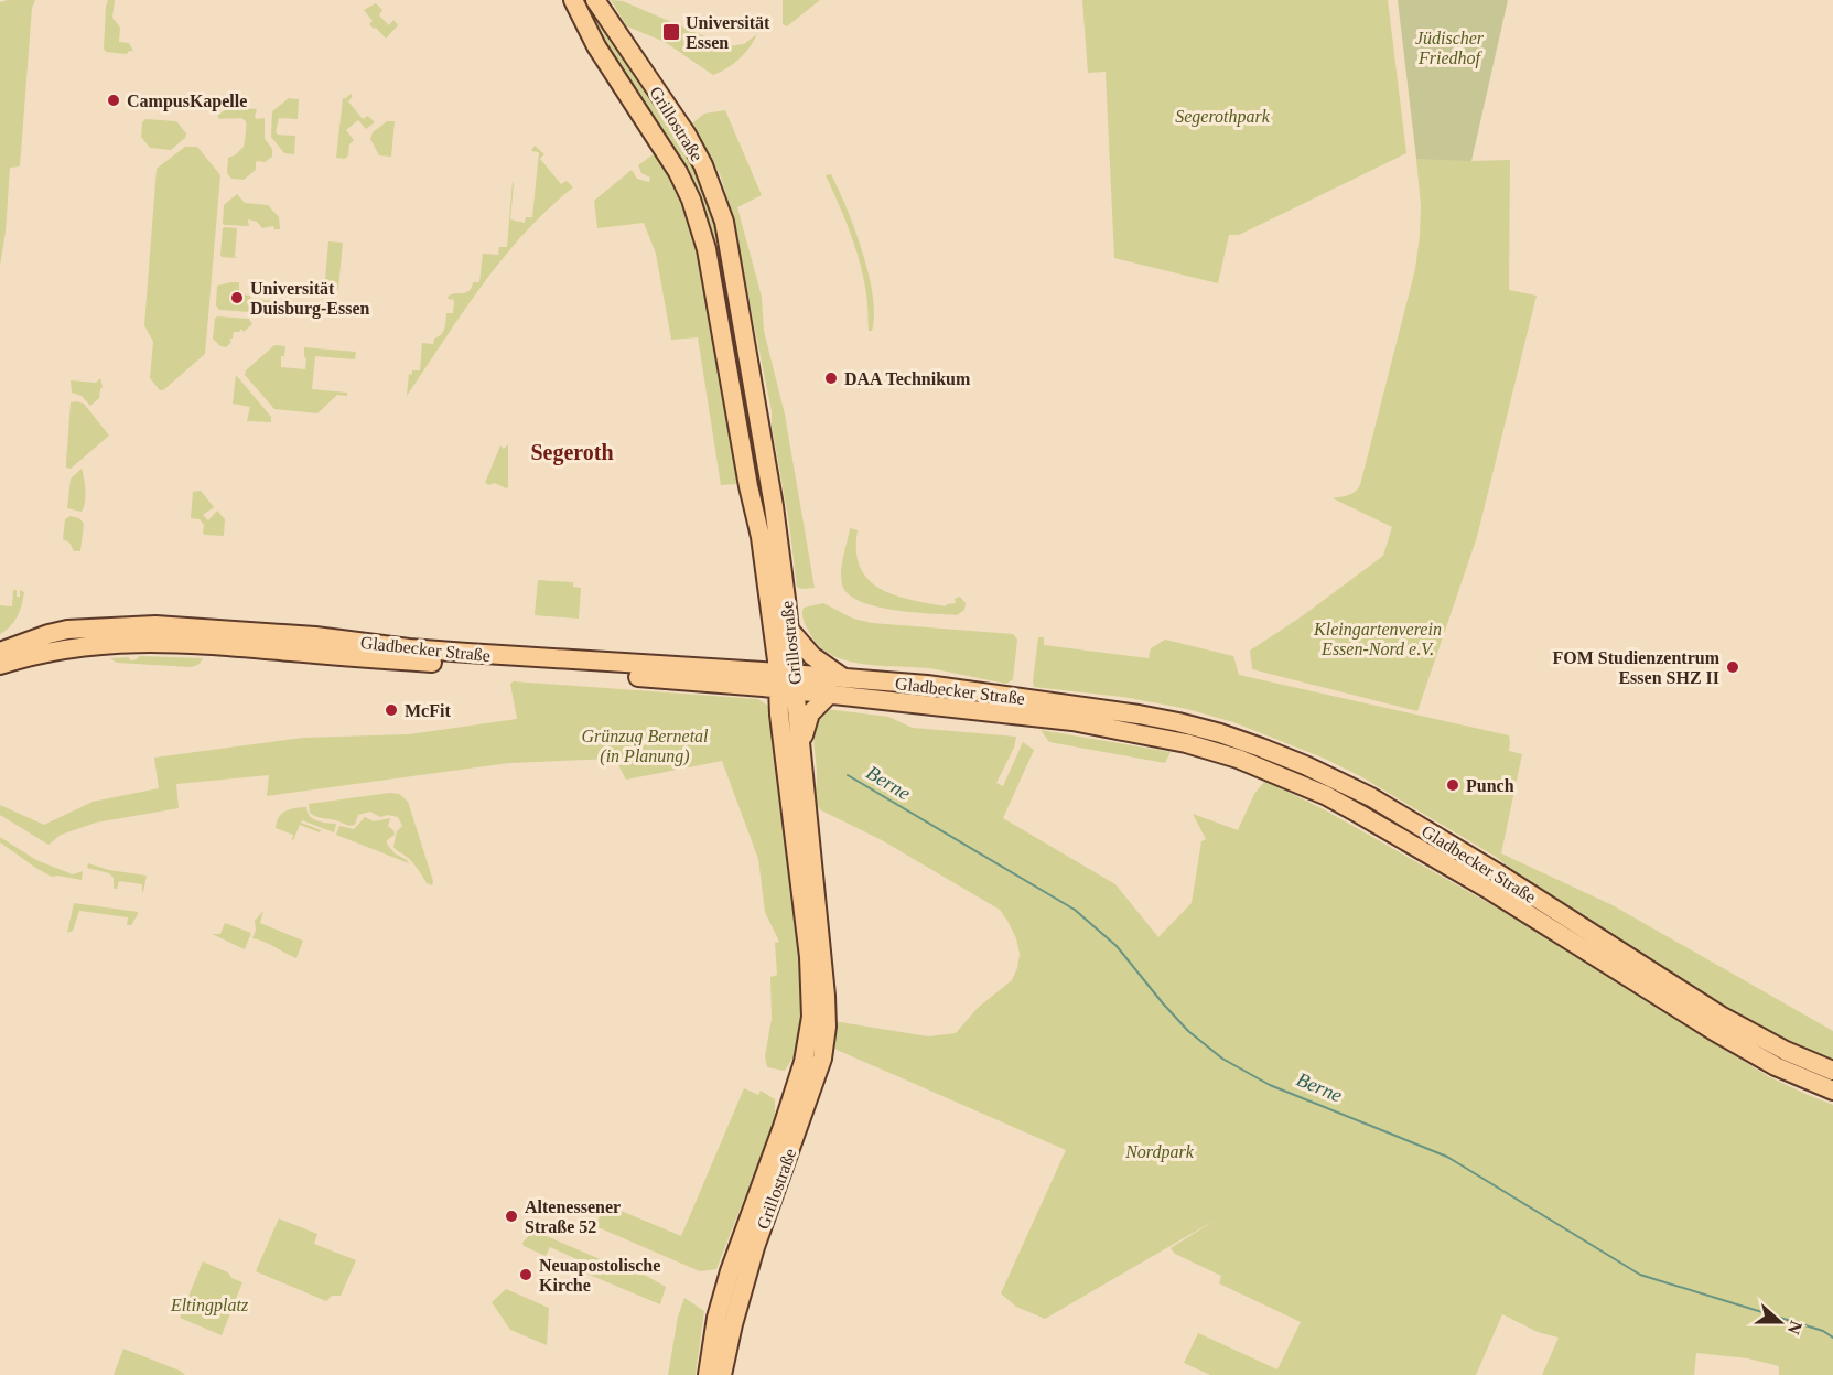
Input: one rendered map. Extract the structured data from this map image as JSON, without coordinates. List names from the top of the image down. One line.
{"streets":{"main road":["Grillostraße","Gladbecker Straße"]},"crossings":[["Grillostraße","Gladbecker Straße"]],"districts":["Segeroth"],"water":["Berne"],"parks":["Jüdischer Friedhof","Segerothpark","Kleingartenverein Essen-Nord e.V.","Grünzug Bernetal (in Planung)","Nordpark","Eltingplatz"],"places":{"transit":["Universität Essen"],"other":["CampusKapelle","Universität Duisburg-Essen","DAA Technikum","FOM Studienzentrum Essen SHZ II","McFit","Punch","Altenessener Straße 52","Neuapostolische Kirche"]},"north":"right"}
